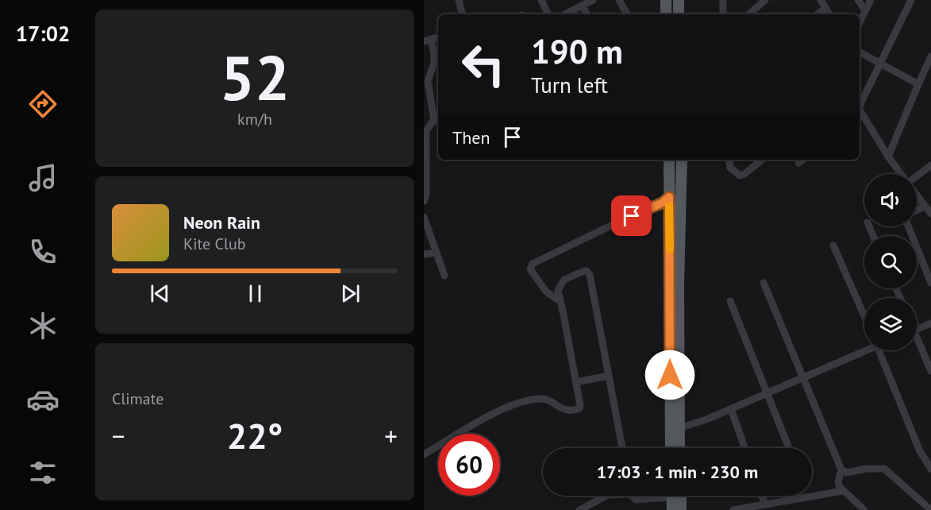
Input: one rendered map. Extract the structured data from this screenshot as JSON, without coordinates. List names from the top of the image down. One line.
{"page":{"tabs":"17:02","tile":[["52","km/h"],"Climate"],"turn":["190 m","Turn left"],"then":"Then","song":["Neon Rain","Kite Club"],"heat":["−","22°","+"],"limit":"60","trip":"17:03 · 1 min · 230 m"}}
